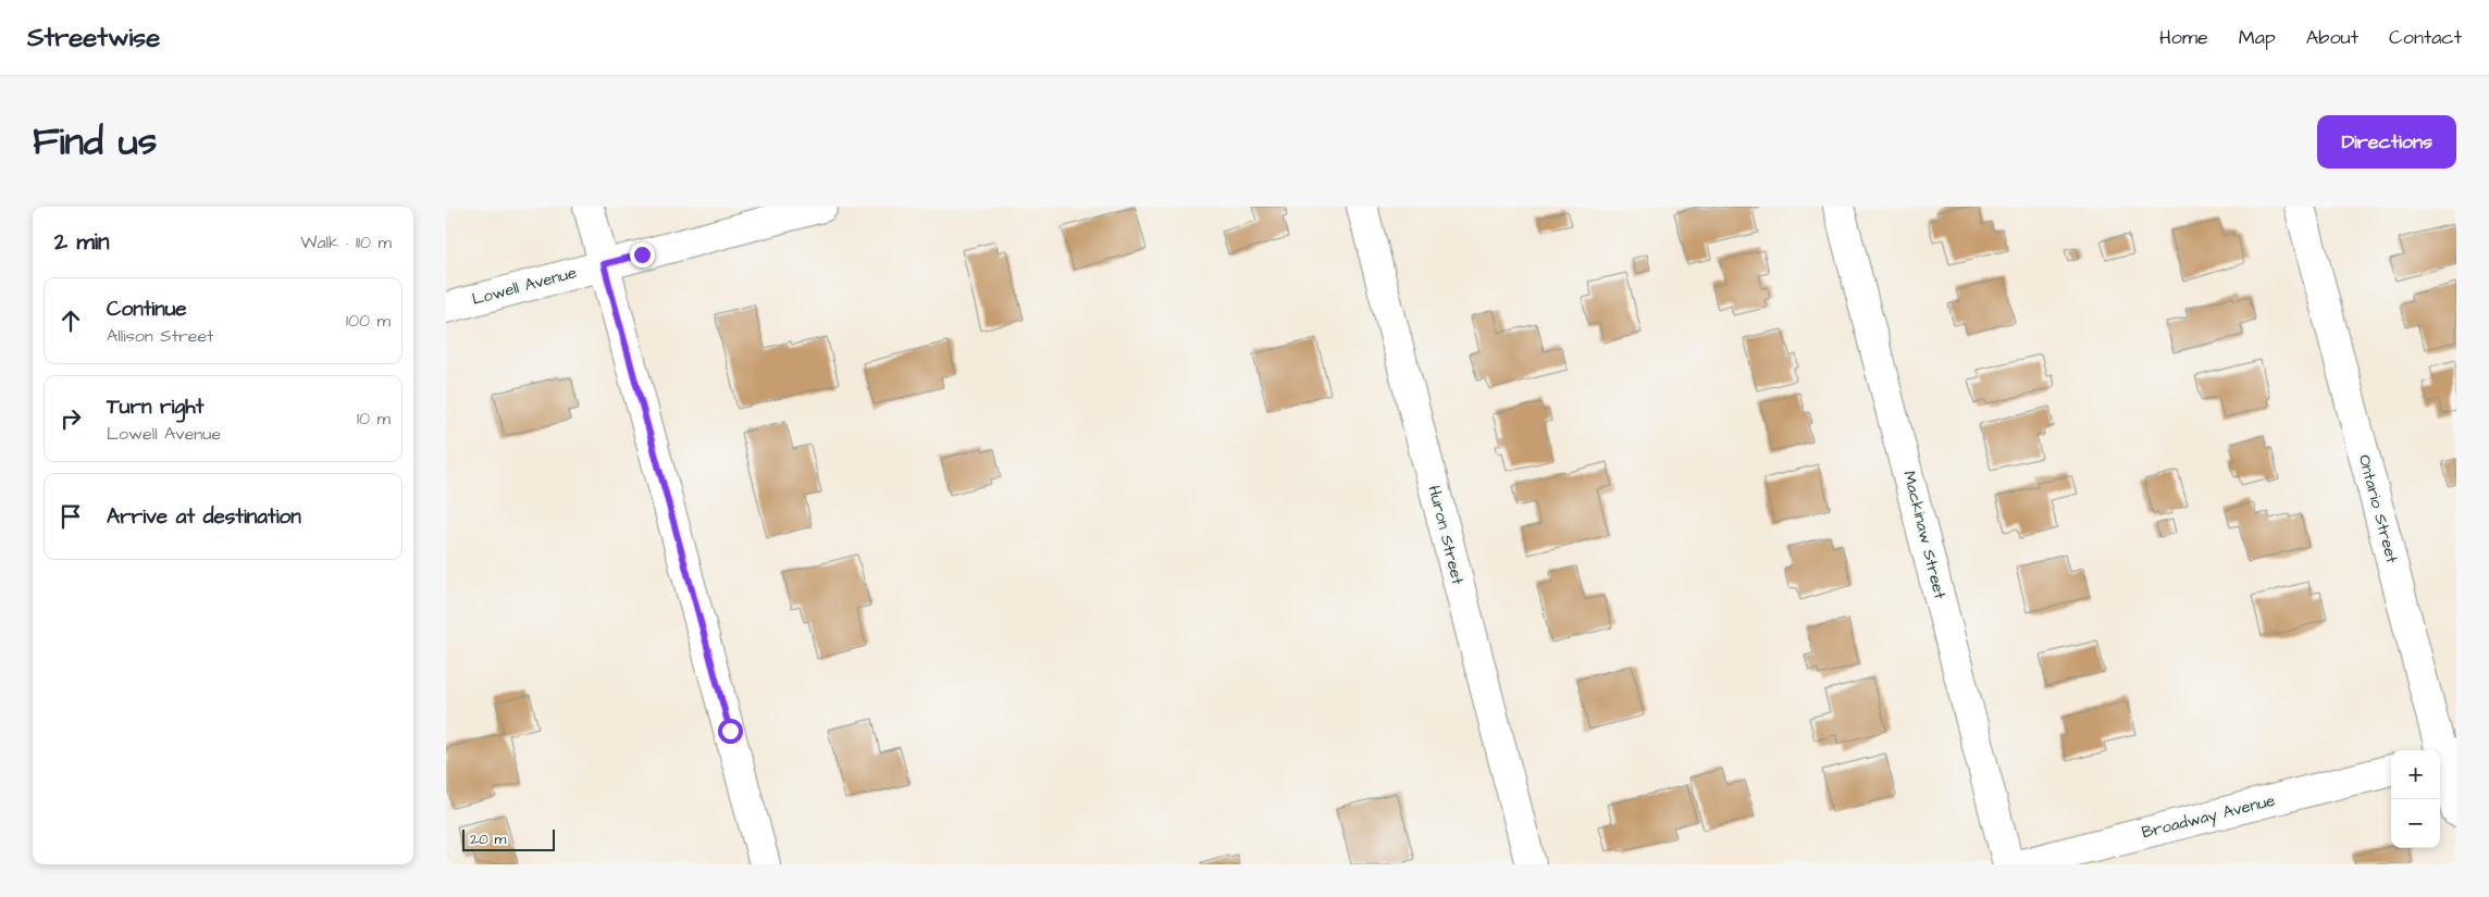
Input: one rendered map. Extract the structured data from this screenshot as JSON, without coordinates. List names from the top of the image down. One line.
{"streets":{"street":["Lowell Avenue","Ontario Street","Huron Street","Mackinaw Street","Broadway Avenue"]},"scale_bar":"20 m","page":{"header":"Streetwise","nav":["Home","Map","About","Contact"],"title":"Find us","buttons":"Directions","heading":["2 min","Walk · 110 m"],"list":[["Continue","Allison Street","100 m"],["Turn right","Lowell Avenue","10 m"],"Arrive at destination"],"map_buttons":["+","−"],"scale":"20 m"}}
